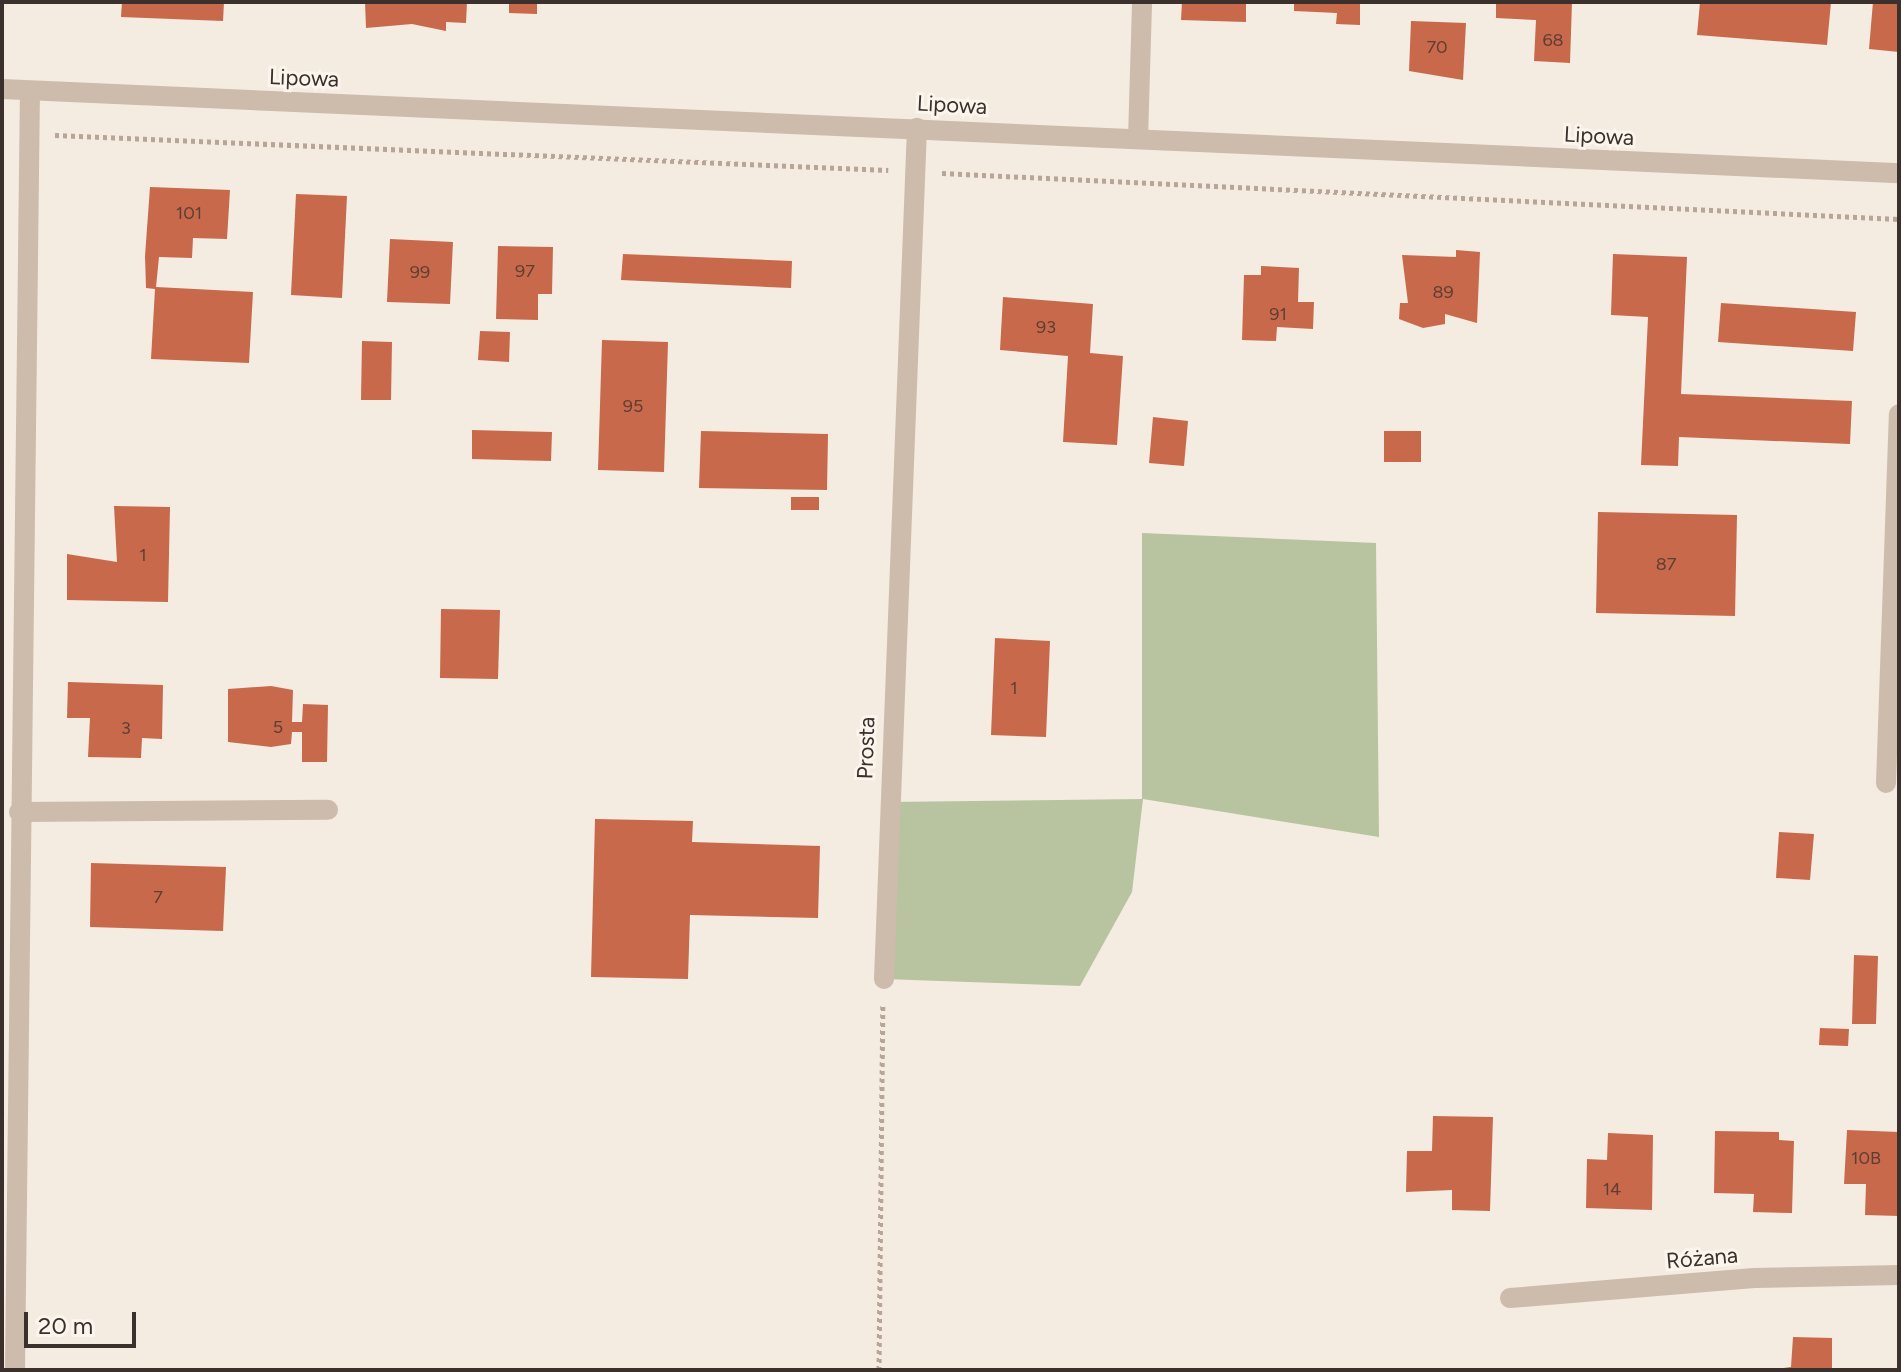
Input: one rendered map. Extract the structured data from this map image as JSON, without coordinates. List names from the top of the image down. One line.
{"streets":{"street":["Lipowa","Prosta","Różana"]},"crossings":[["Lipowa","Prosta"]],"house_numbers":["68","70","101","97","99","89","91","93","95","1","87","1","5","3","7","10B","14"],"scale_bar":"20 m"}
